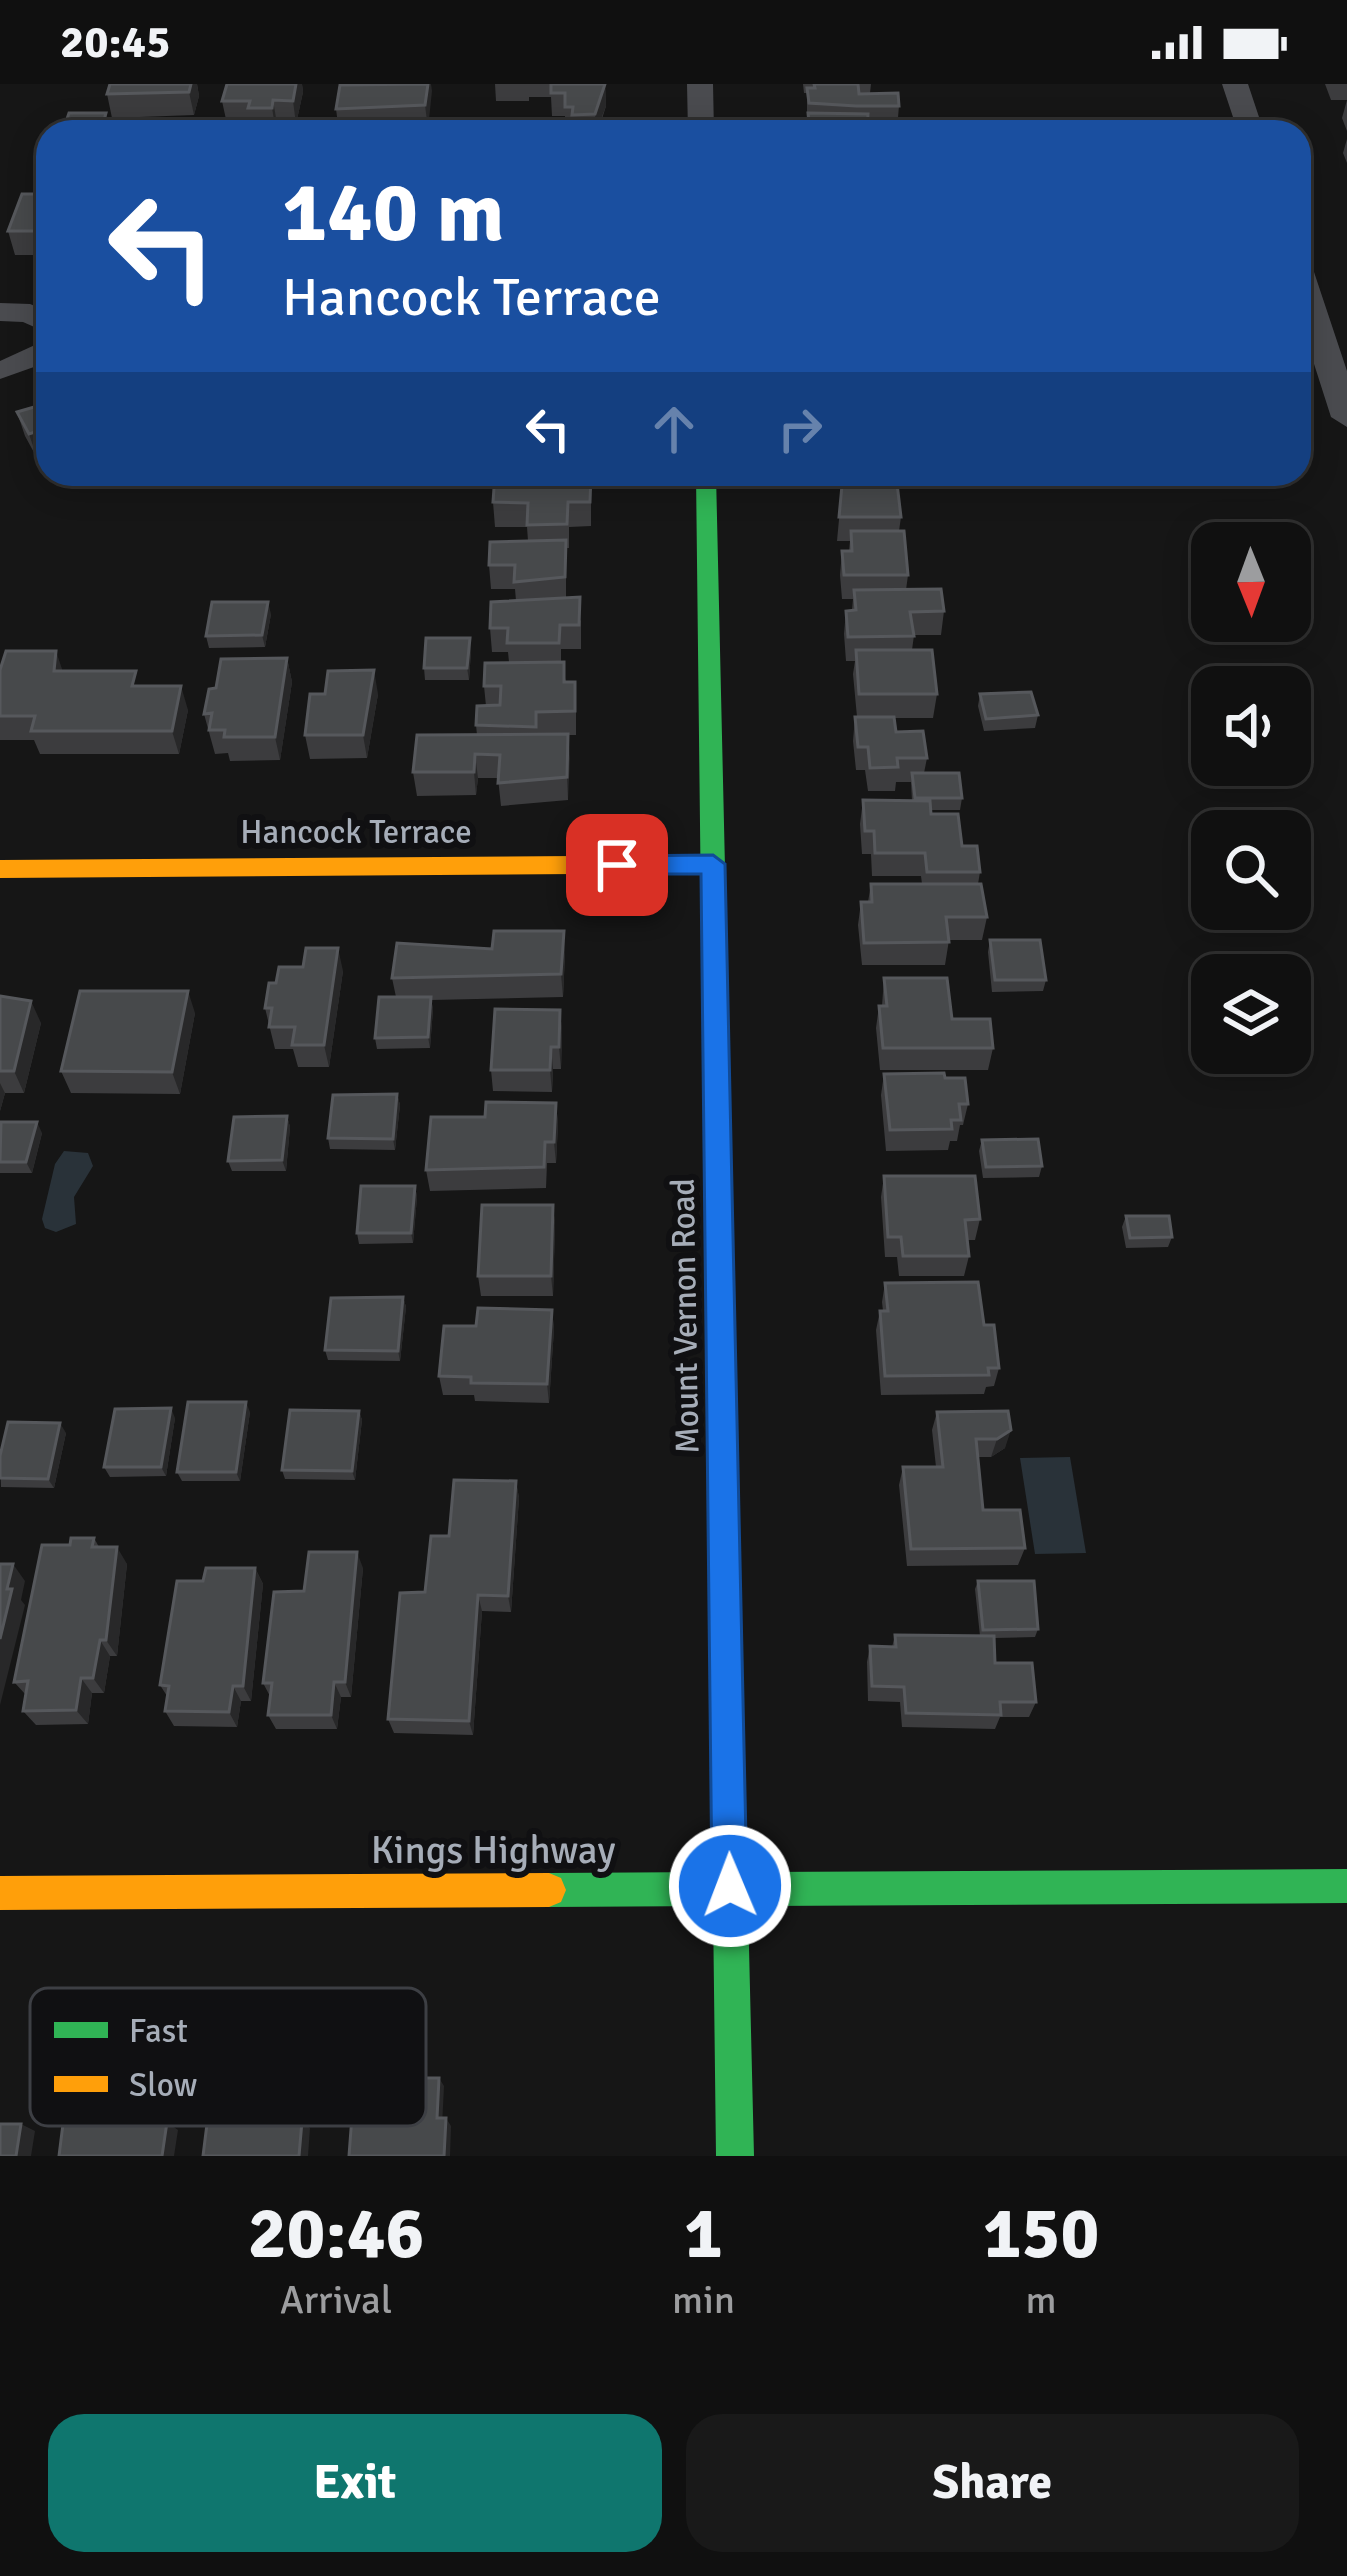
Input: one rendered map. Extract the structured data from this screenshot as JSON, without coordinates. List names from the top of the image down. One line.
{"streets":{"street":["Hancock Terrace","Mount Vernon Road","Kings Highway"]},"crossings":[["Hancock Terrace","Mount Vernon Road"],["Mount Vernon Road","Kings Highway"]],"legend":["Fast","Slow"],"north":"bottom","page":{"status":"20:45","turn":["140 m","Hancock Terrace"],"eta":["20:46","Arrival","1","min","150","m"],"buttons":["Exit","Share"]}}
